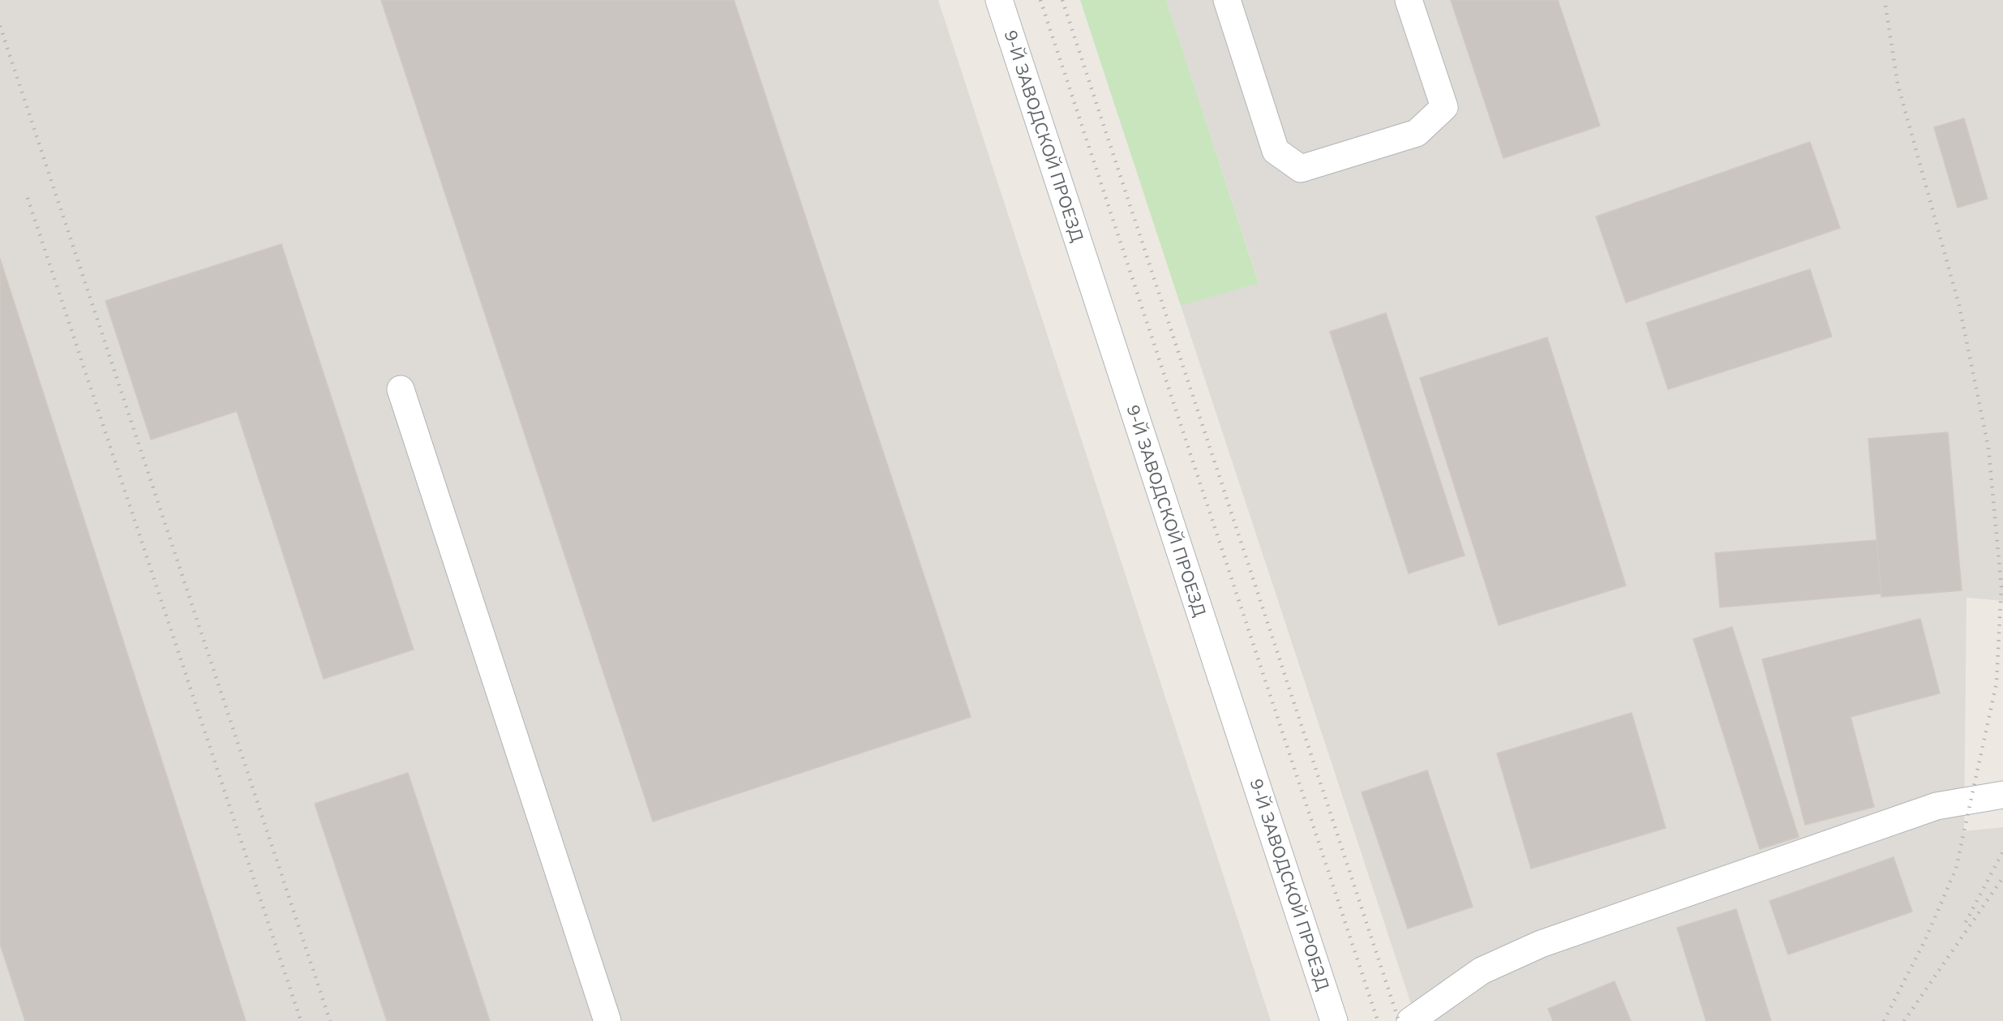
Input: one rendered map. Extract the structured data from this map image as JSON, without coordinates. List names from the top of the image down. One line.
{"streets":{"lane":["9-Й ЗАВОДСКОЙ ПРОЕЗД"]}}
